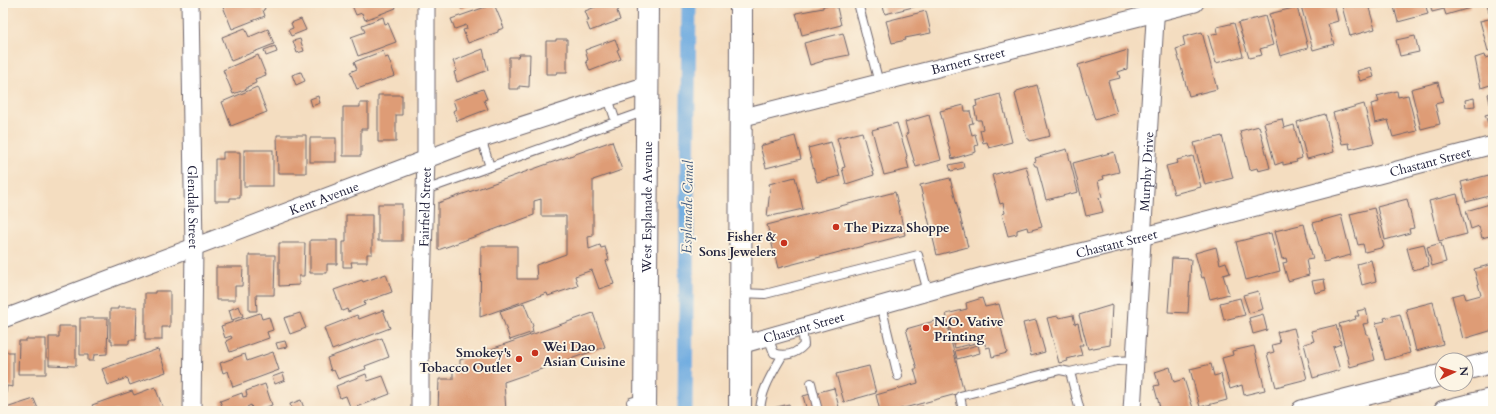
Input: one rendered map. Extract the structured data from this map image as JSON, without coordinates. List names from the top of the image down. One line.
{"streets":{"main road":["West Esplanade Avenue"],"street":["Barnett Street","Chastant Street","Murphy Drive","Kent Avenue","Glendale Street","Fairfield Street"]},"crossings":[["Barnett Street","Murphy Drive"],["Chastant Street","Murphy Drive"],["Kent Avenue","Glendale Street"],["Kent Avenue","Fairfield Street"],["Kent Avenue","West Esplanade Avenue"]],"water":["Esplanade Canal"],"places":["The Pizza Shoppe","Fisher & Sons Jewelers","N.O. Vative Printing","Wei Dao Asian Cuisine","Smokey's Tobacco Outlet"],"north":"right"}
